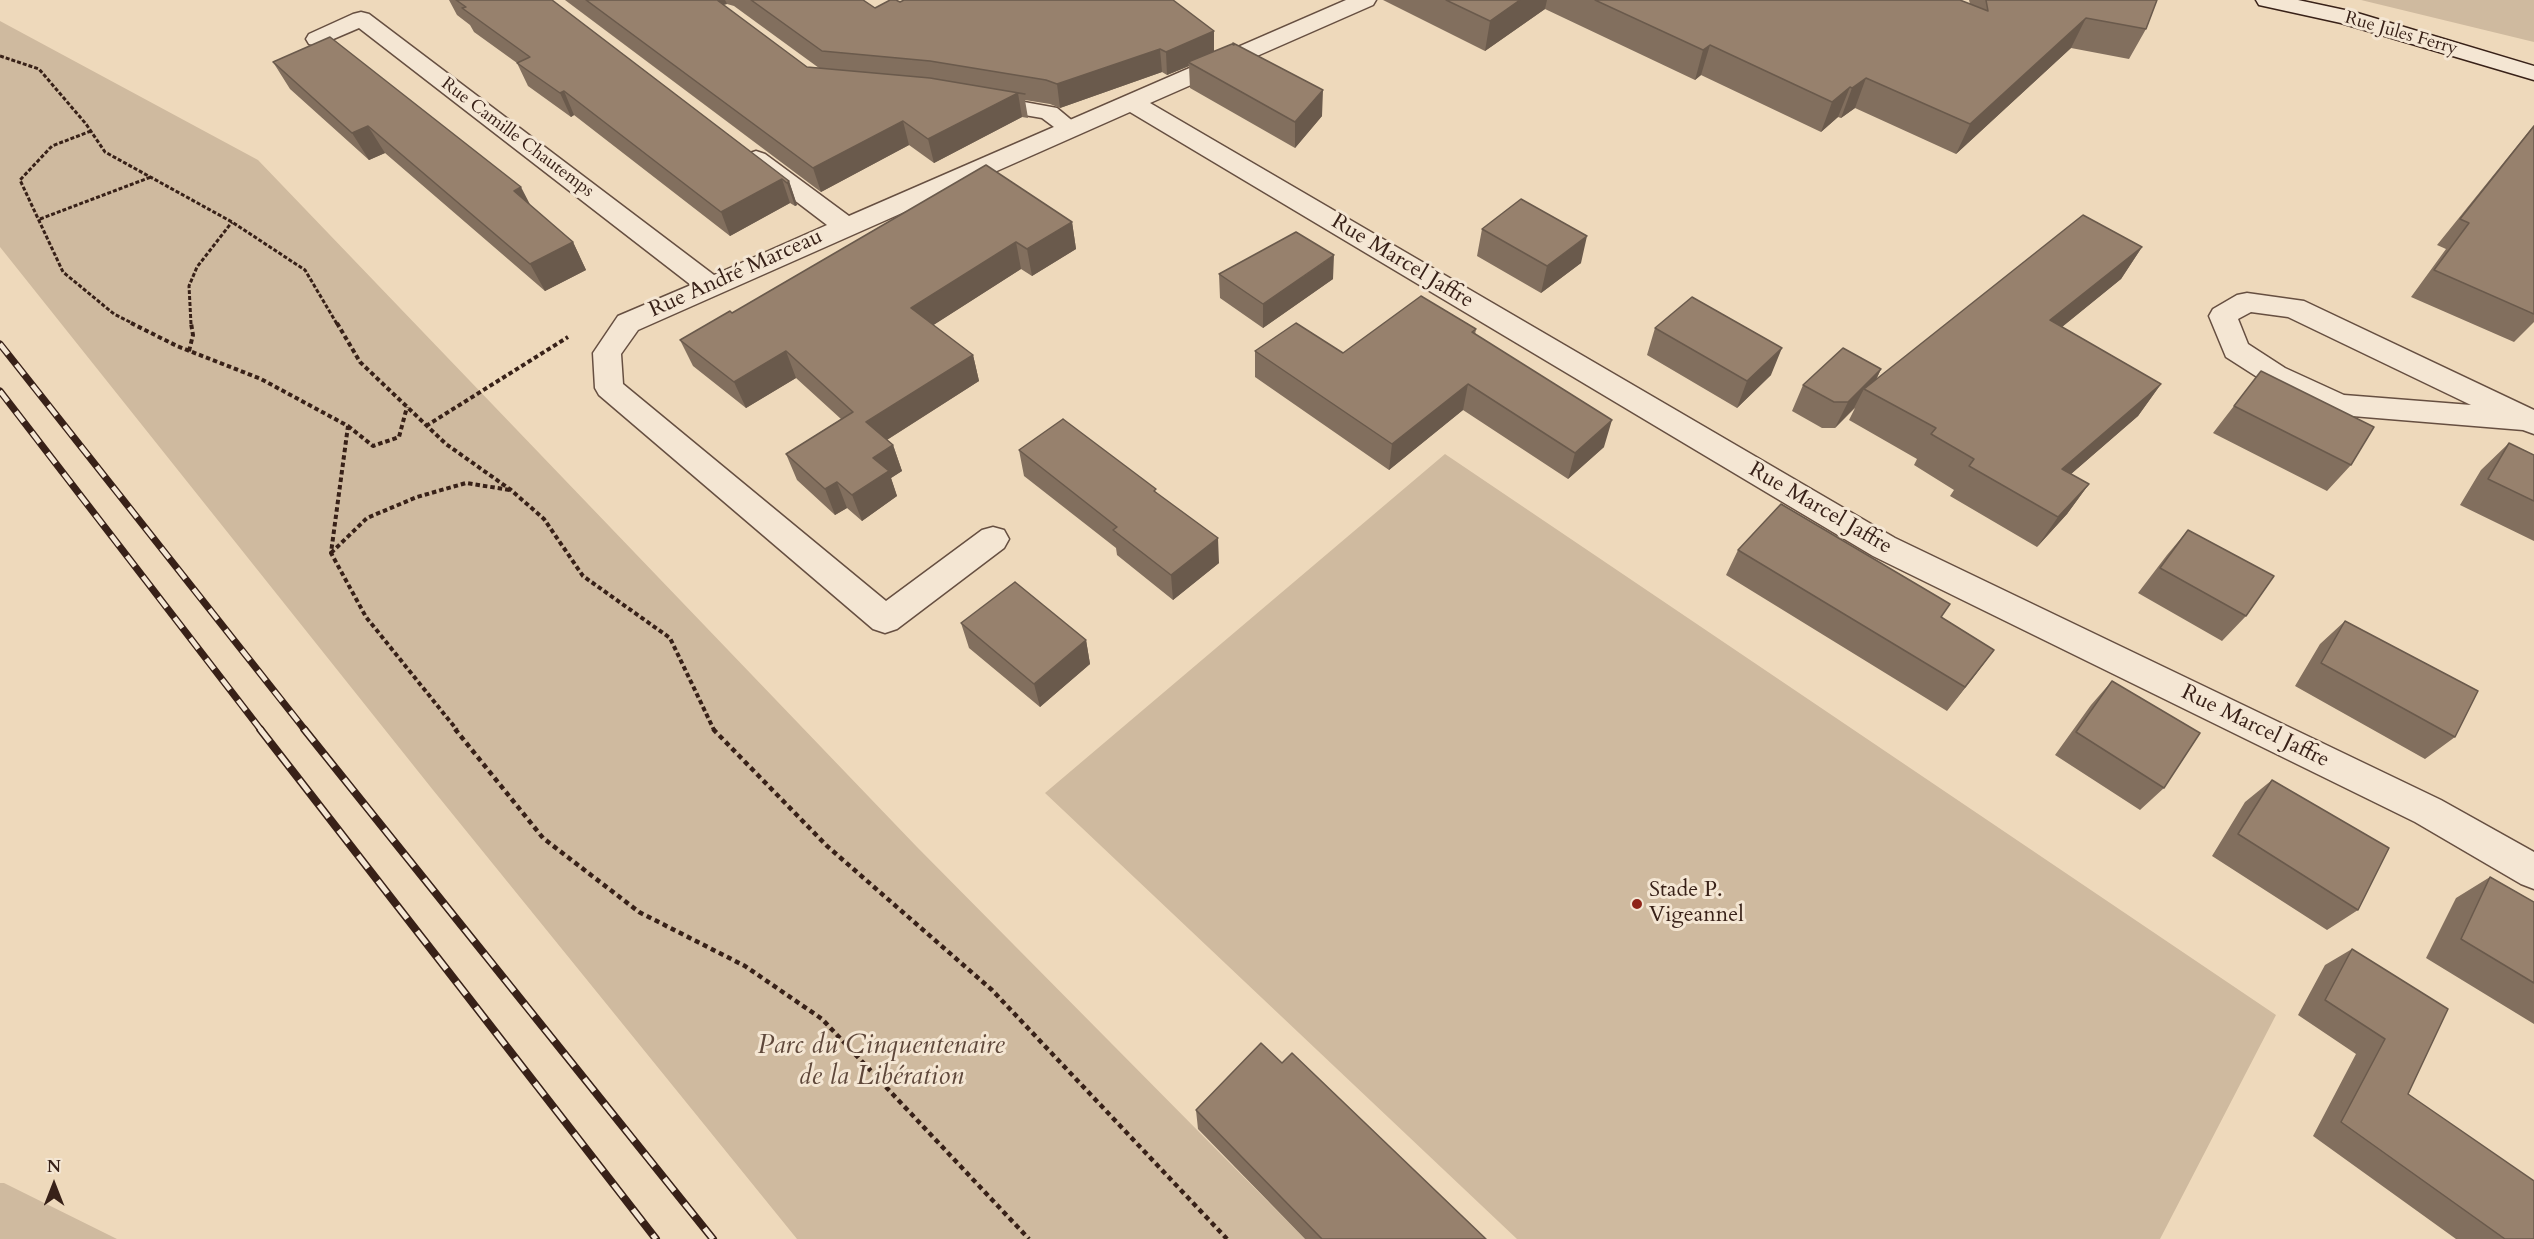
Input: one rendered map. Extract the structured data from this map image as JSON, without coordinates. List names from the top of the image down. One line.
{"streets":{"street":["Rue Jules Ferry","Rue Camille Chautemps","Rue Marcel Jaffre","Rue André Marceau"]},"crossings":[["Rue Camille Chautemps","Rue André Marceau"],["Rue Marcel Jaffre","Rue André Marceau"]],"parks":["Parc du Cinquentenaire de la Libération"],"places":["Stade P. Vigeannel"],"north":"top"}
